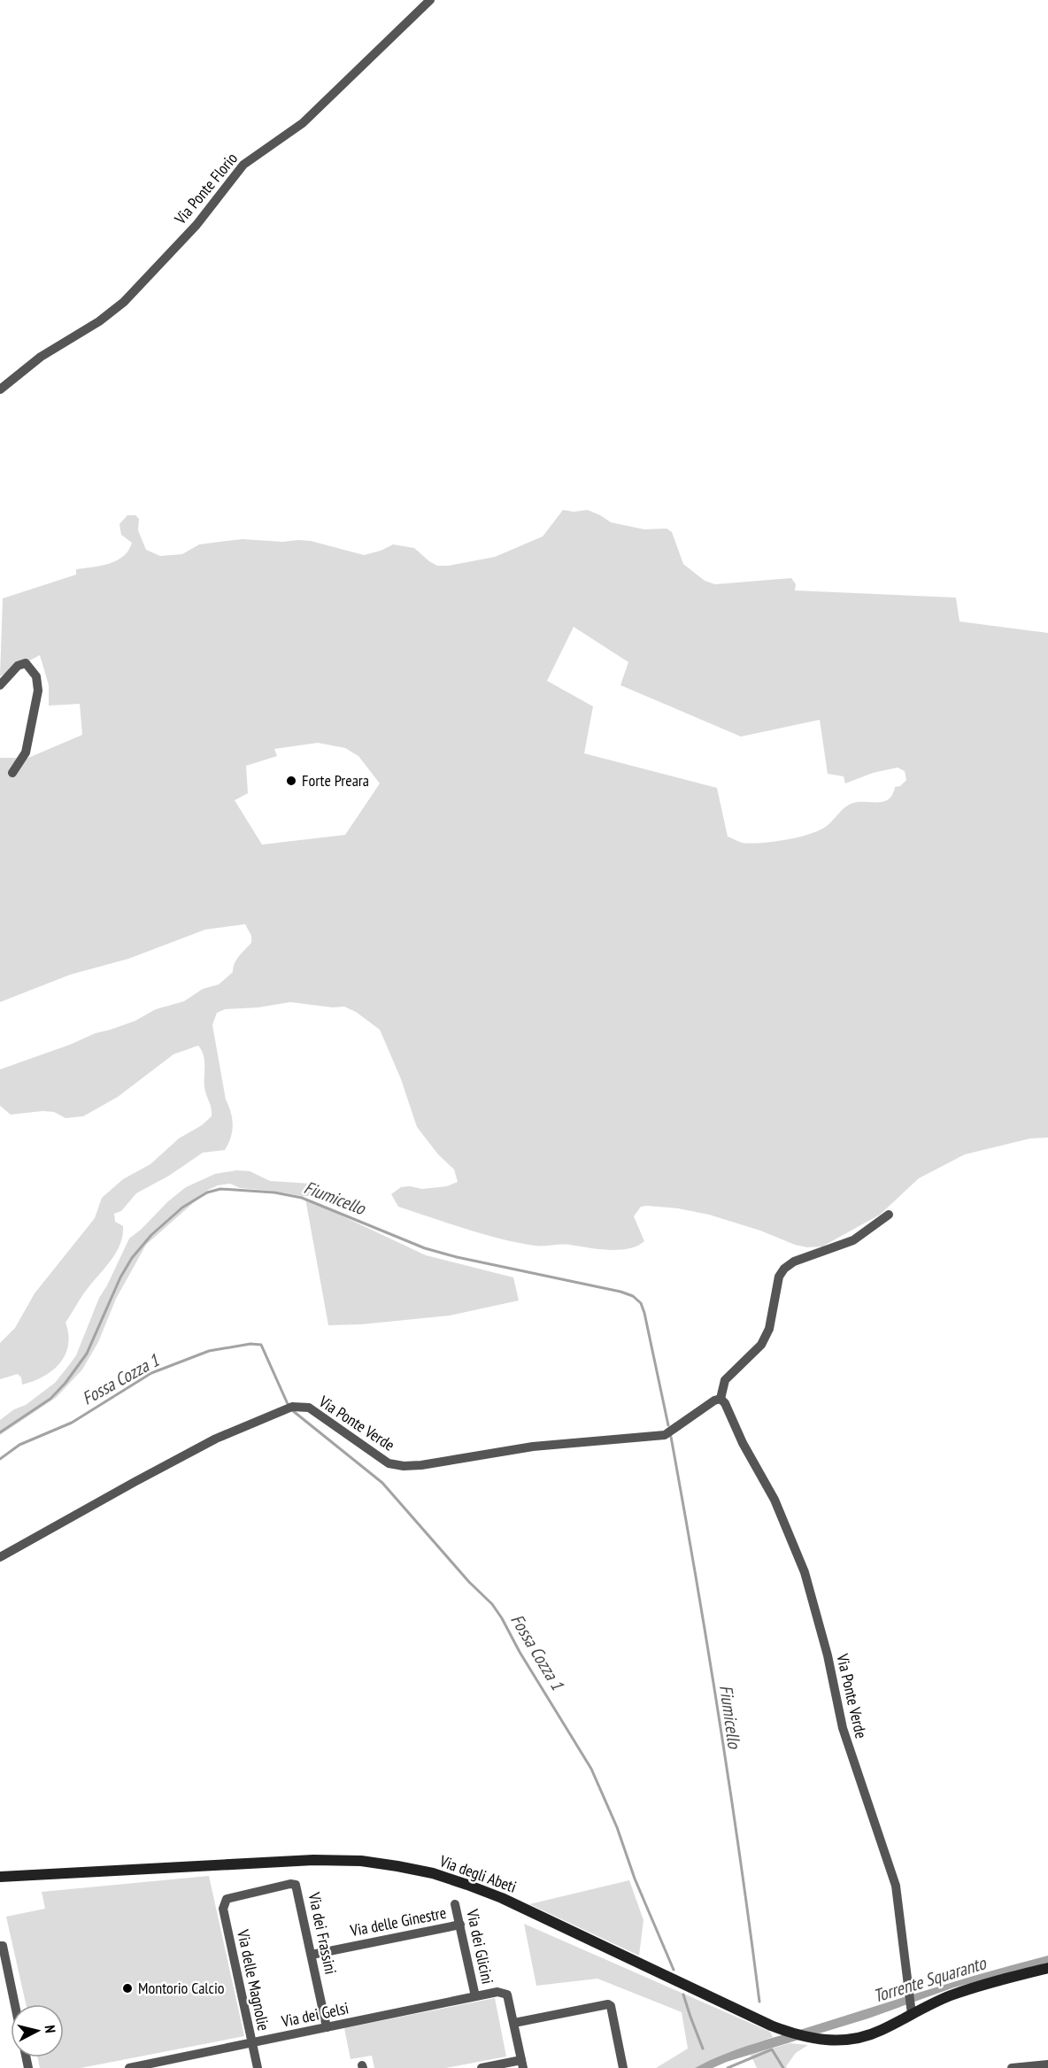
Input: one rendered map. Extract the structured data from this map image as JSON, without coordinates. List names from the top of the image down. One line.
{"streets":{"street":["Via Ponte Florio","Via Ponte Verde","Via degli Abeti","Via delle Ginestre","Via dei Frassini","Via dei Glicini","Via delle Magnolie","Via dei Gelsi"]},"crossings":[["Via Ponte Verde","Via degli Abeti"],["Via delle Ginestre","Via dei Frassini"],["Via delle Ginestre","Via dei Glicini"],["Via dei Frassini","Via delle Magnolie"],["Via dei Frassini","Via dei Gelsi"],["Via dei Glicini","Via dei Gelsi"],["Via delle Magnolie","Via dei Gelsi"]],"water":["Fiumicello","Fossa Cozza 1","Torrente Squaranto"],"places":["Forte Preara","Montorio Calcio"],"north":"right"}
